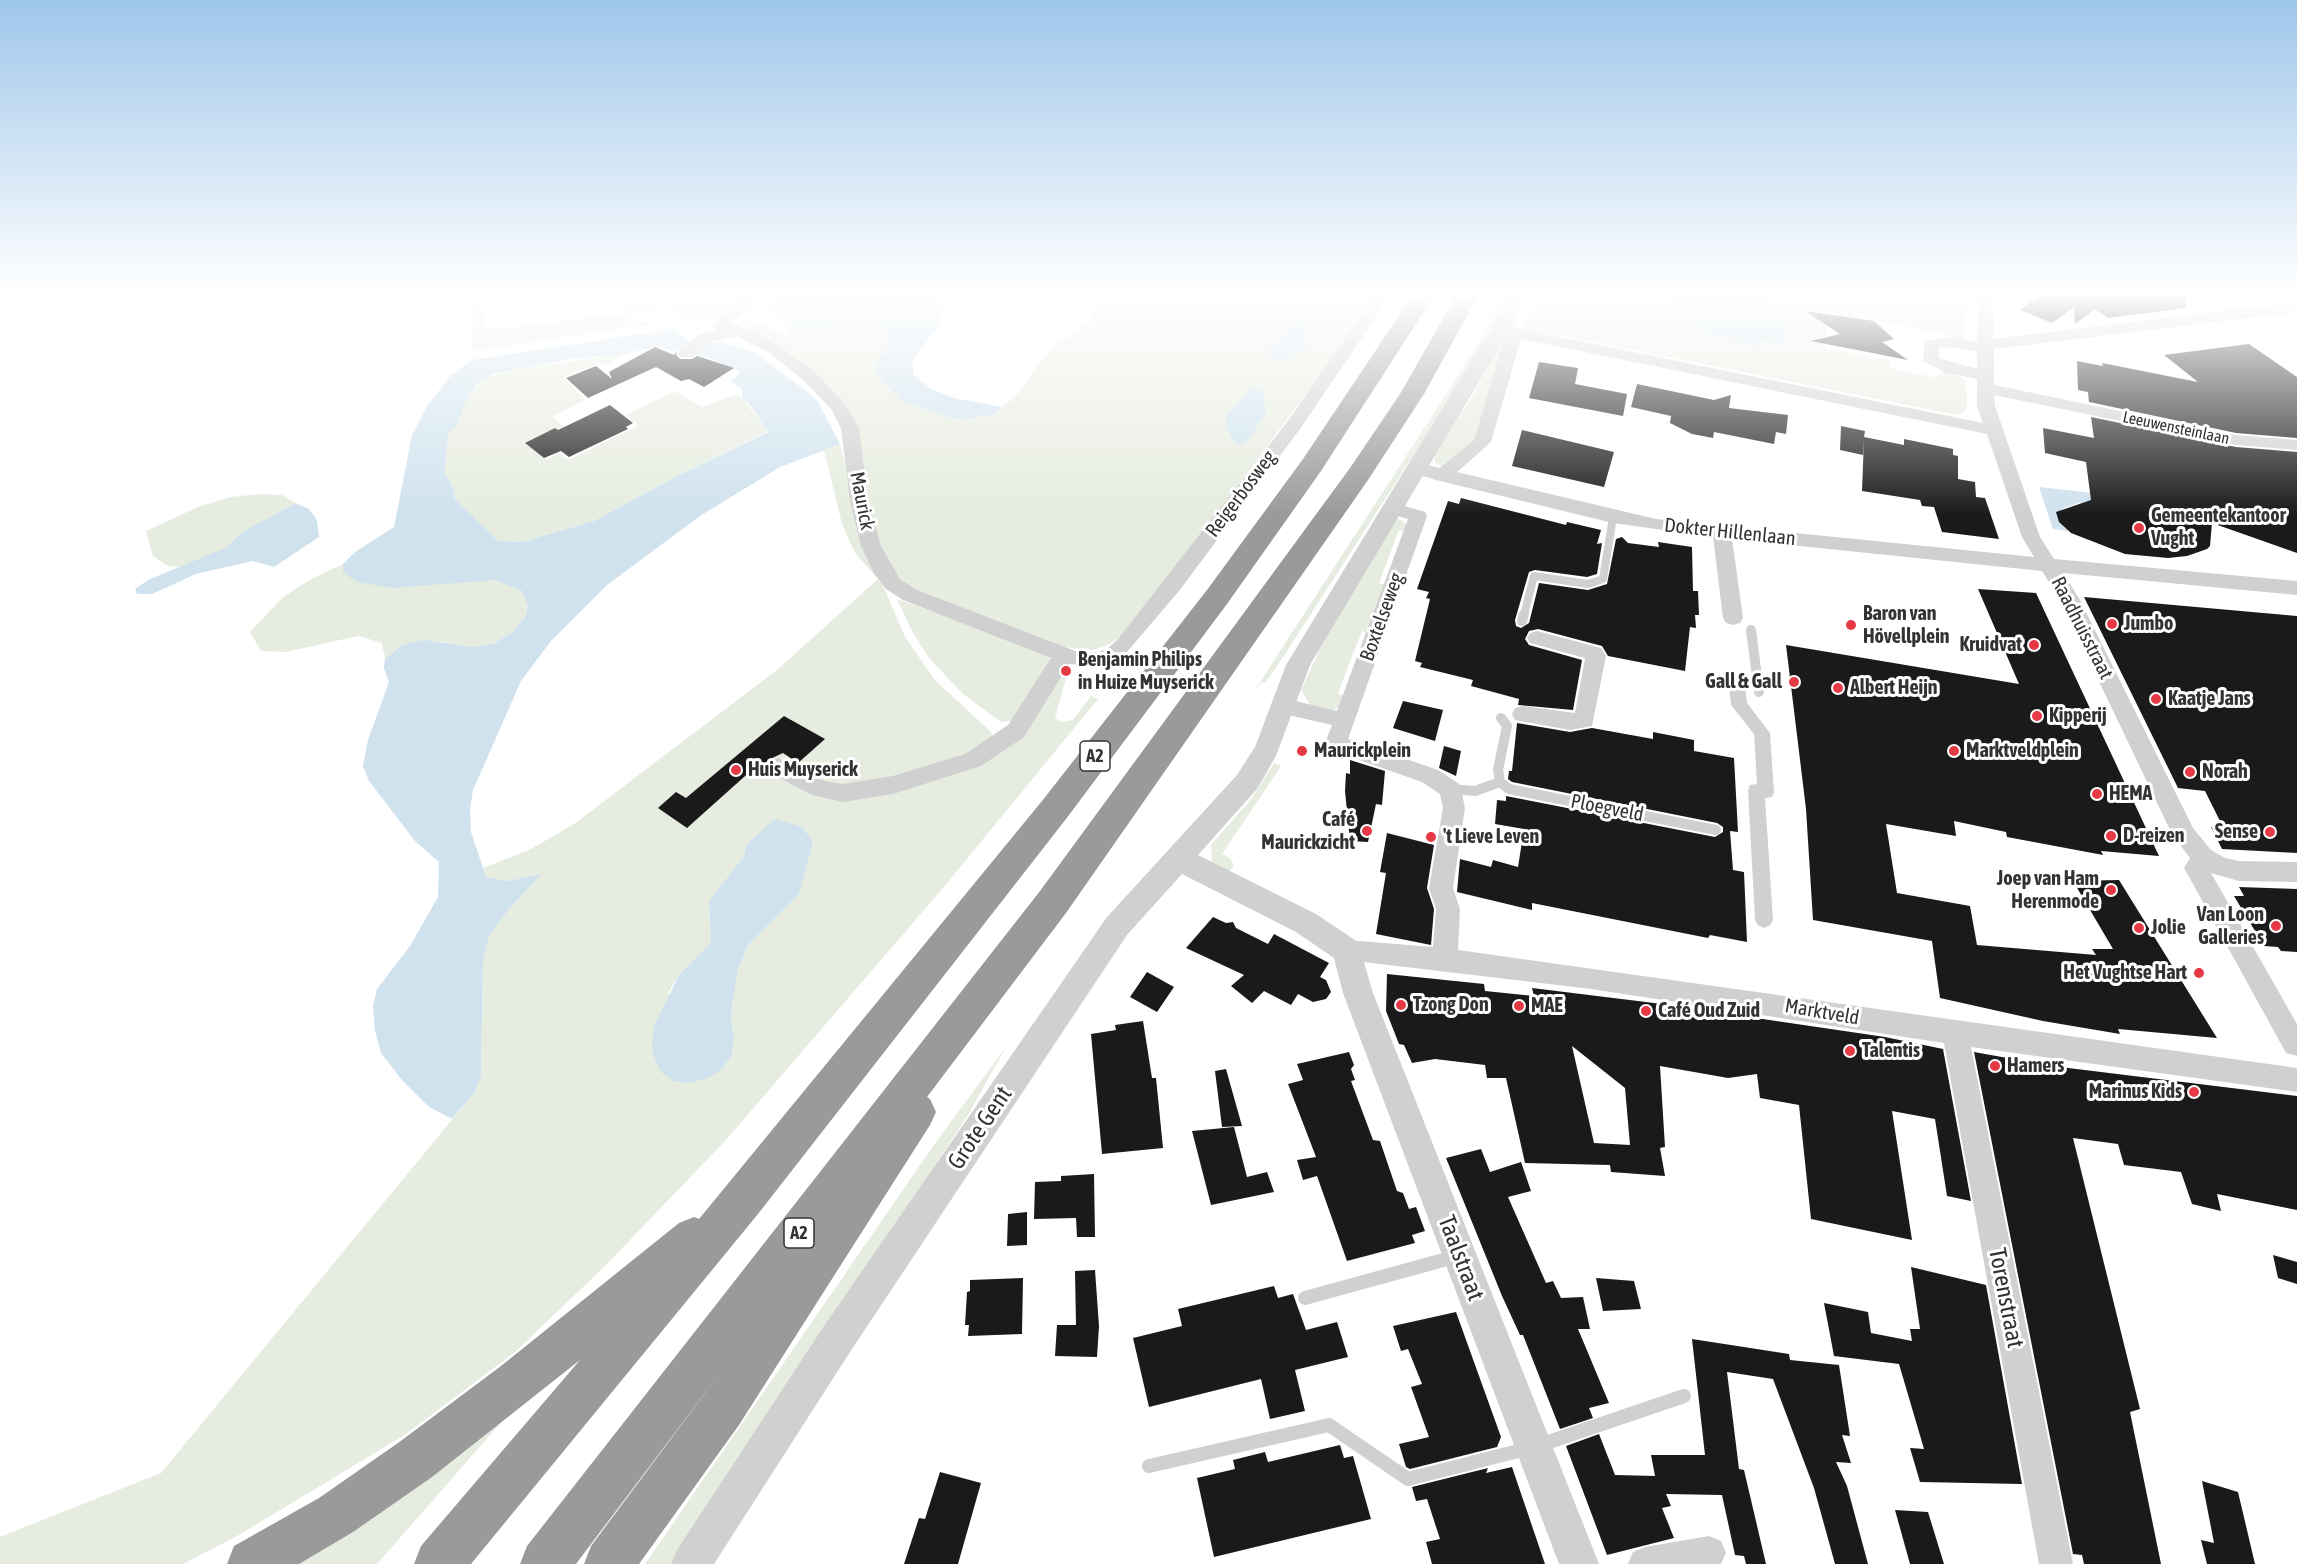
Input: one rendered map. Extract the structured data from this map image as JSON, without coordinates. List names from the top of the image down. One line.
{"streets":{"highway":["A2"],"street":["Leeuwensteinlaan","Reigerbosweg","Maurick","Dokter Hillenlaan","Boxtelseweg","Raadhuisstraat","Marktveld","Grote Gent","Taalstraat","Torenstraat"],"lane":["Ploegveld"]},"crossings":[["Leeuwensteinlaan","Raadhuisstraat"],["Reigerbosweg","Maurick"],["Dokter Hillenlaan","Boxtelseweg"],["Dokter Hillenlaan","Raadhuisstraat"],["Boxtelseweg","Grote Gent"],["Marktveld","Taalstraat"],["Marktveld","Torenstraat"]],"places":["Gemeentekantoor Vught","Jumbo","Baron van Hövellplein","Kruidvat","Benjamin Philips in Huize Muyserick","Gall & Gall","Albert Heijn","Kaatje Jans","Kipperij","Maurickplein","Marktveldplein","Huis Muyserick","Norah","HEMA","Café Maurickzicht","Sense","D-reizen","'t Lieve Leven","Joep van Ham Herenmode","Van Loon Galleries","Jolie","Het Vughtse Hart","Tzong Don","MAE","Café Oud Zuid","Talentis","Hamers","Marinus Kids"]}
